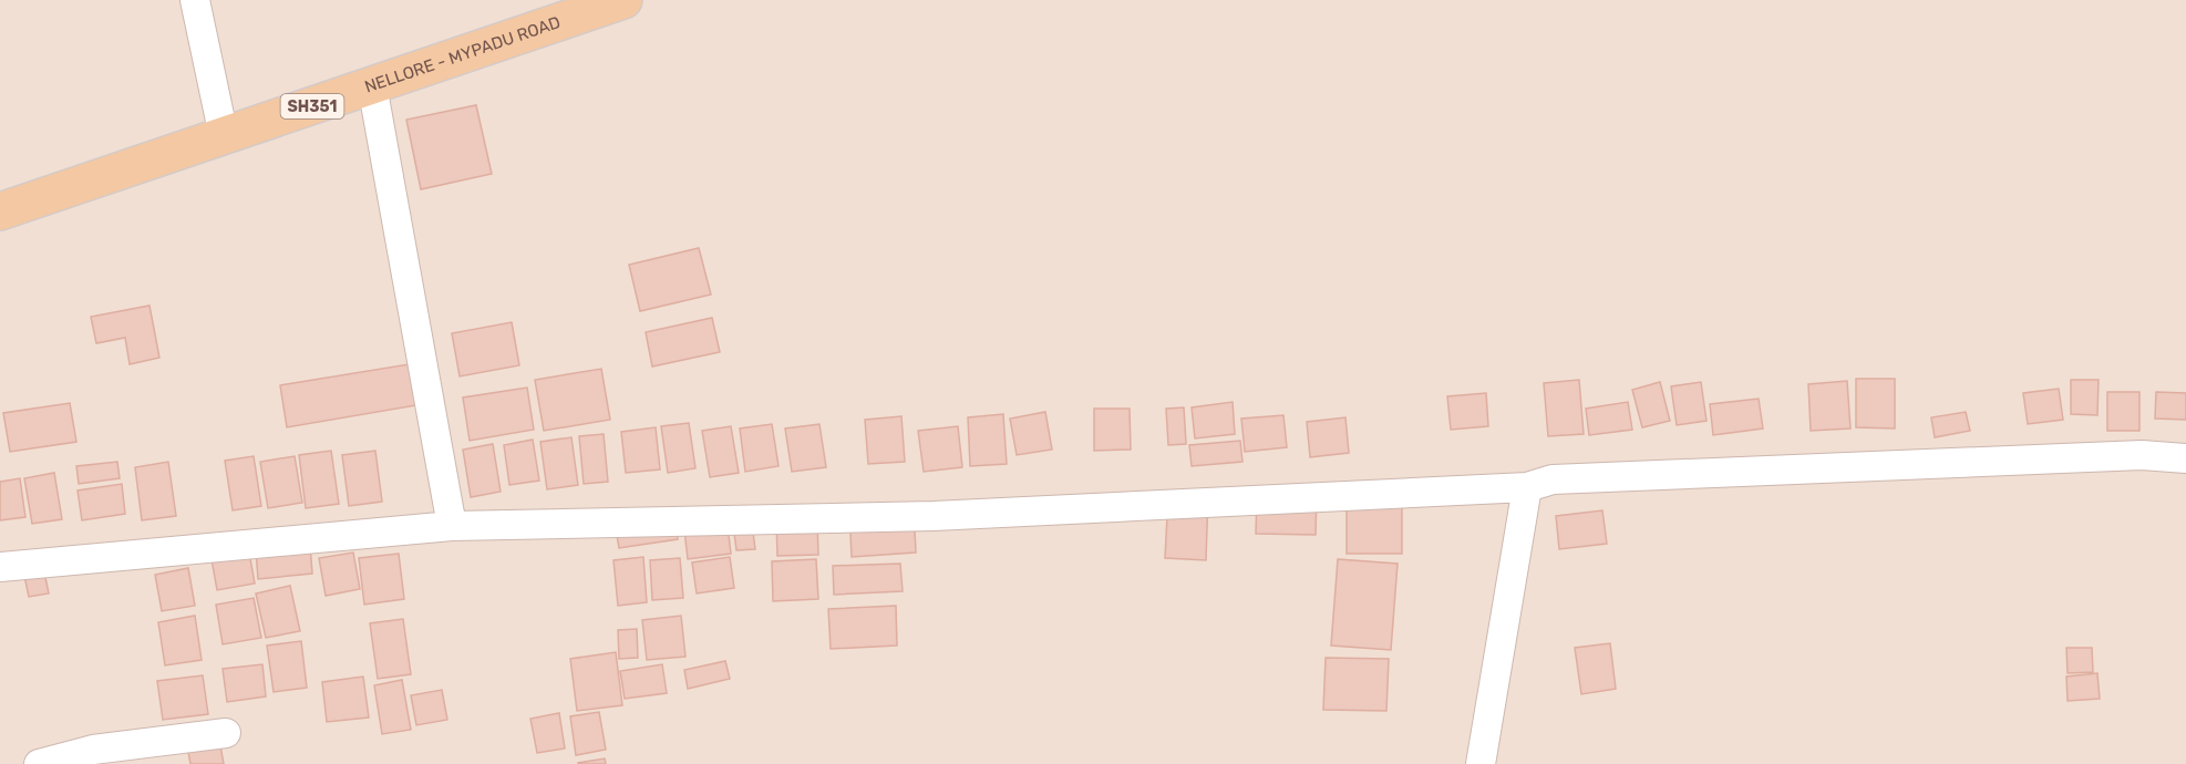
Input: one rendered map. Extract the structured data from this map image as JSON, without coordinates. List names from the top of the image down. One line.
{"streets":{"main road":["NELLORE - MYPADU ROAD","SH351"]}}
